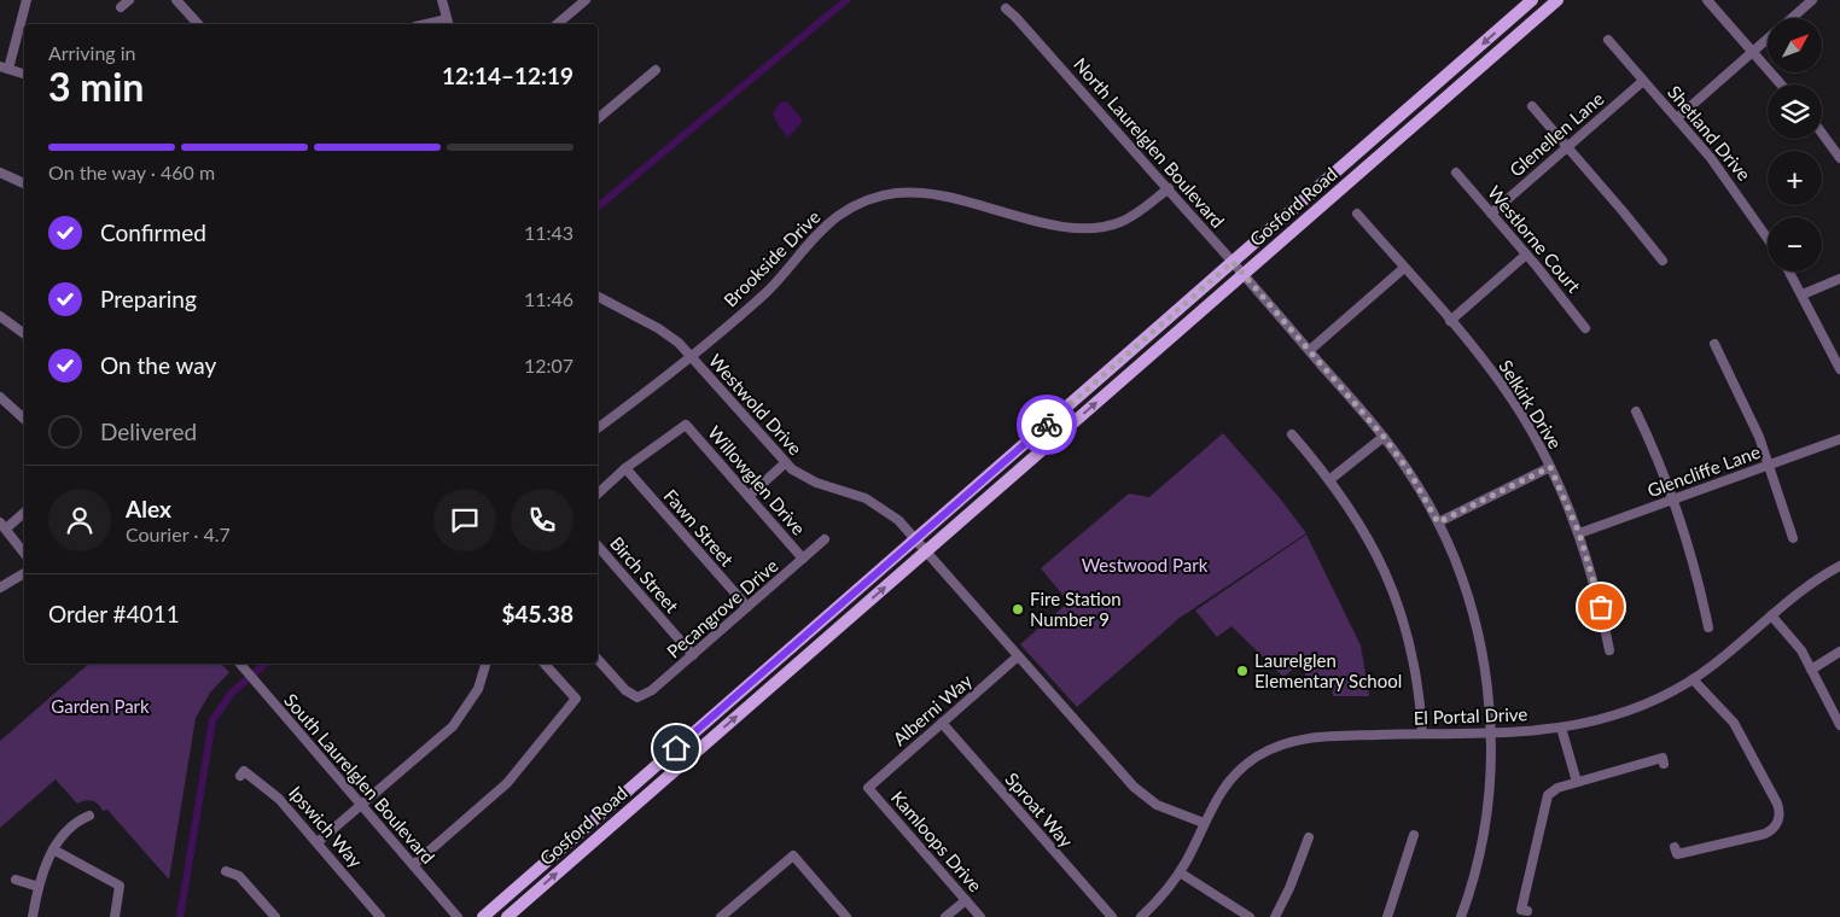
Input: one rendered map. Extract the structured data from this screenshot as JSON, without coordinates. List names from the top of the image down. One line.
{"streets":{"main road":["Gosford Road"],"street":["Shetland Drive","Glenellen Lane","North Laurelglen Boulevard","Westlorne Court","Brookside Drive","Westwold Drive","Selkirk Drive","Glencliffe Lane","Willowglen Drive","Fawn Street","Birch Street","Pecangrove Drive","Alberni Way","El Portal Drive","South Laurelglen Boulevard","Sproat Way","Ipswich Way","Kamloops Drive"]},"crossings":[["Shetland Drive","Glenellen Lane"],["Glenellen Lane","Westlorne Court"],["North Laurelglen Boulevard","Gosford Road"],["North Laurelglen Boulevard","Brookside Drive"],["North Laurelglen Boulevard","El Portal Drive"],["Gosford Road","Westwold Drive"],["Brookside Drive","Westwold Drive"],["Westwold Drive","Alberni Way"],["Westwold Drive","El Portal Drive"],["Selkirk Drive","Glencliffe Lane"],["Willowglen Drive","Fawn Street"],["Willowglen Drive","Pecangrove Drive"],["Fawn Street","Pecangrove Drive"],["Birch Street","Pecangrove Drive"],["Alberni Way","Sproat Way"],["Alberni Way","Kamloops Drive"]],"parks":["Westwood Park","Garden Park"],"places":["Fire Station Number 9","Laurelglen Elementary School"],"north":"top right","page":{"map_buttons":["+","−"],"heading":["3 min","Arriving in","12:14–12:19"],"panel":["Alex","Courier · 4.7","Order #4011","$45.38"],"bar":"On the way · 460 m","list":[["Confirmed","11:43"],["Preparing","11:46"],["On the way","12:07"],"Delivered"]}}
